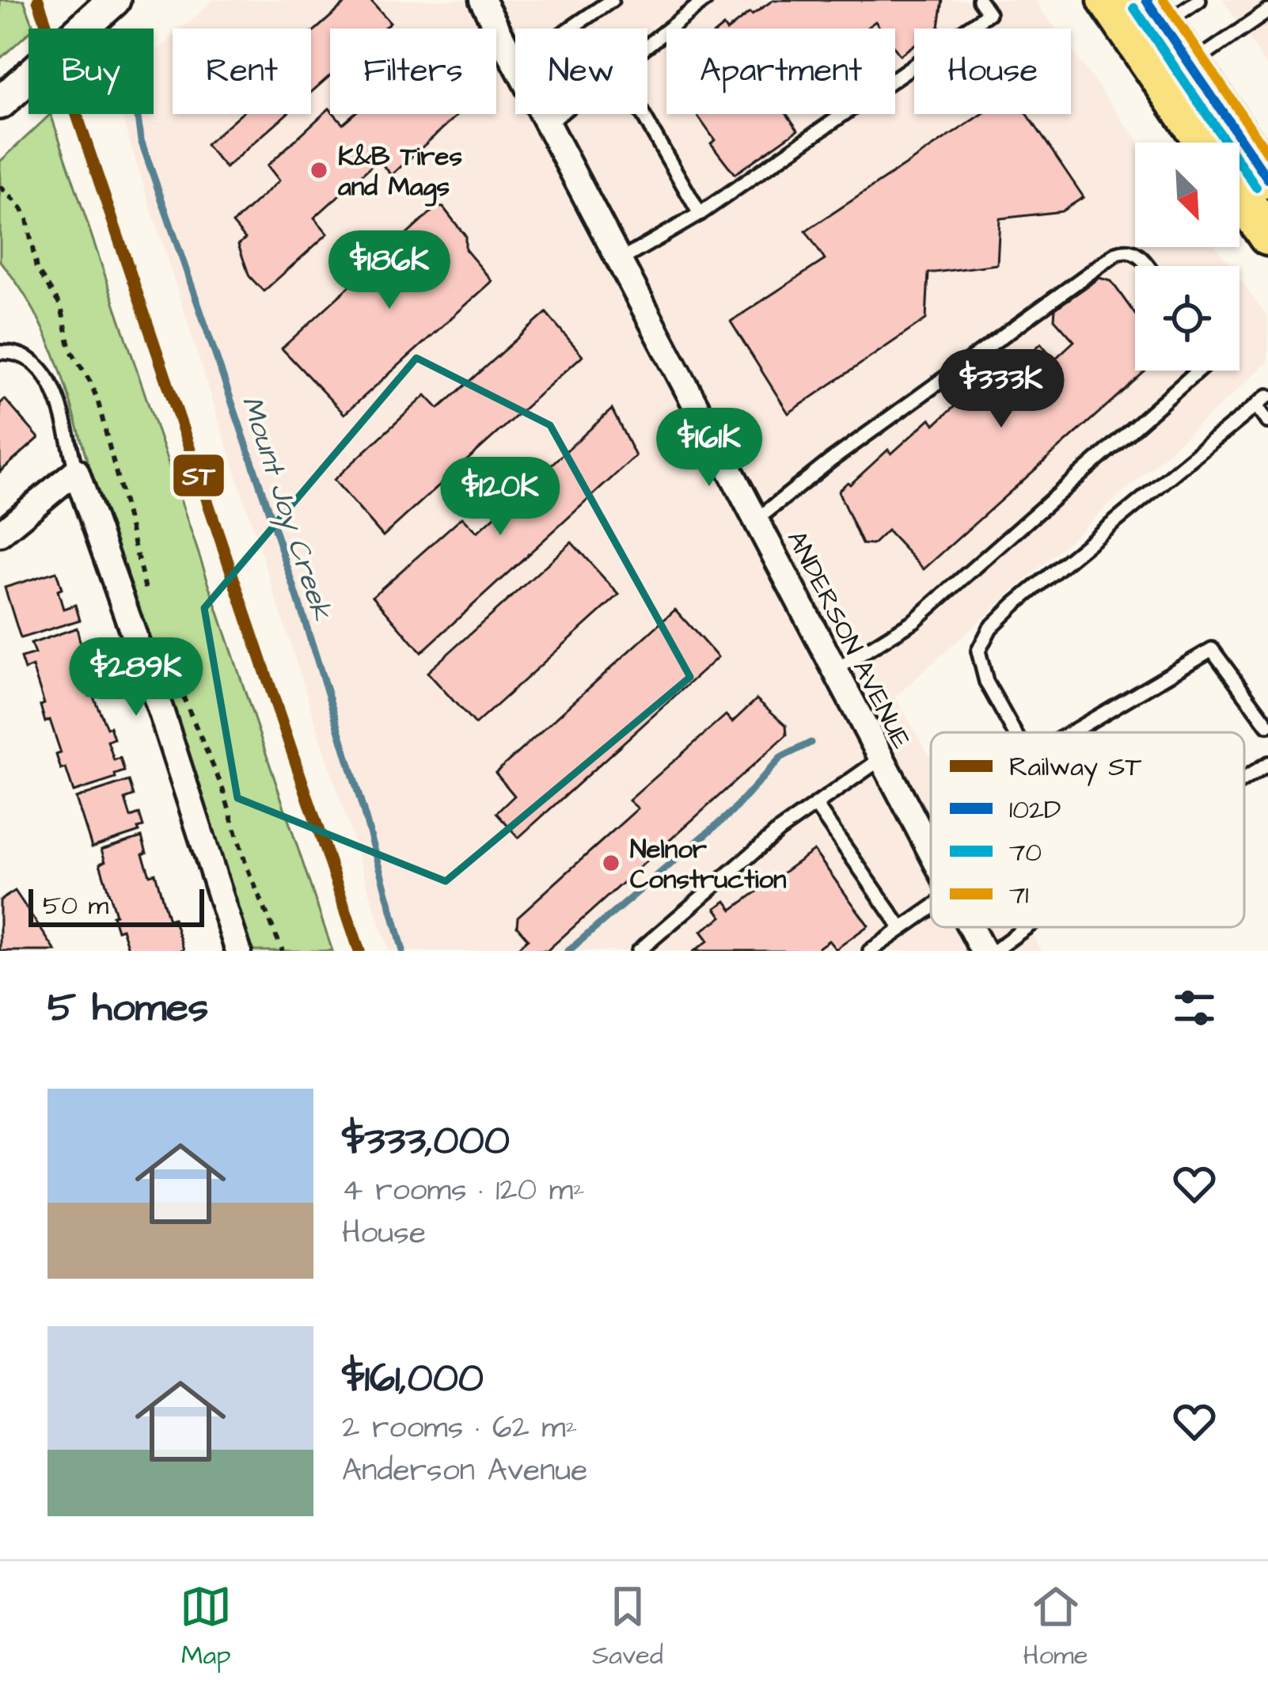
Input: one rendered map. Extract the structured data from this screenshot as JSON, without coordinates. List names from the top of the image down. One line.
{"streets":{"street":["ANDERSON AVENUE"]},"water":["Mount Joy Creek"],"places":["K&B Tires and Mags","Nelnor Construction"],"lines":["rail line ST","transit line 102D","transit line 71","transit line 70"],"legend":["Railway ST","102D","70","71"],"scale_bar":"50 m","north":"bottom right","page":{"chip":["Buy","Rent","Filters","New","Apartment","House"],"price":["$186K","$333K","$161K","$120K","$289K"],"scale":"50 m","heading":"5 homes","list":[{"name":"$333,000","note":"4 rooms · 120 m² · House"},{"name":"$161,000","note":"2 rooms · 62 m² · Anderson Avenue"}],"tabs":["Map","Saved","Home"]}}
